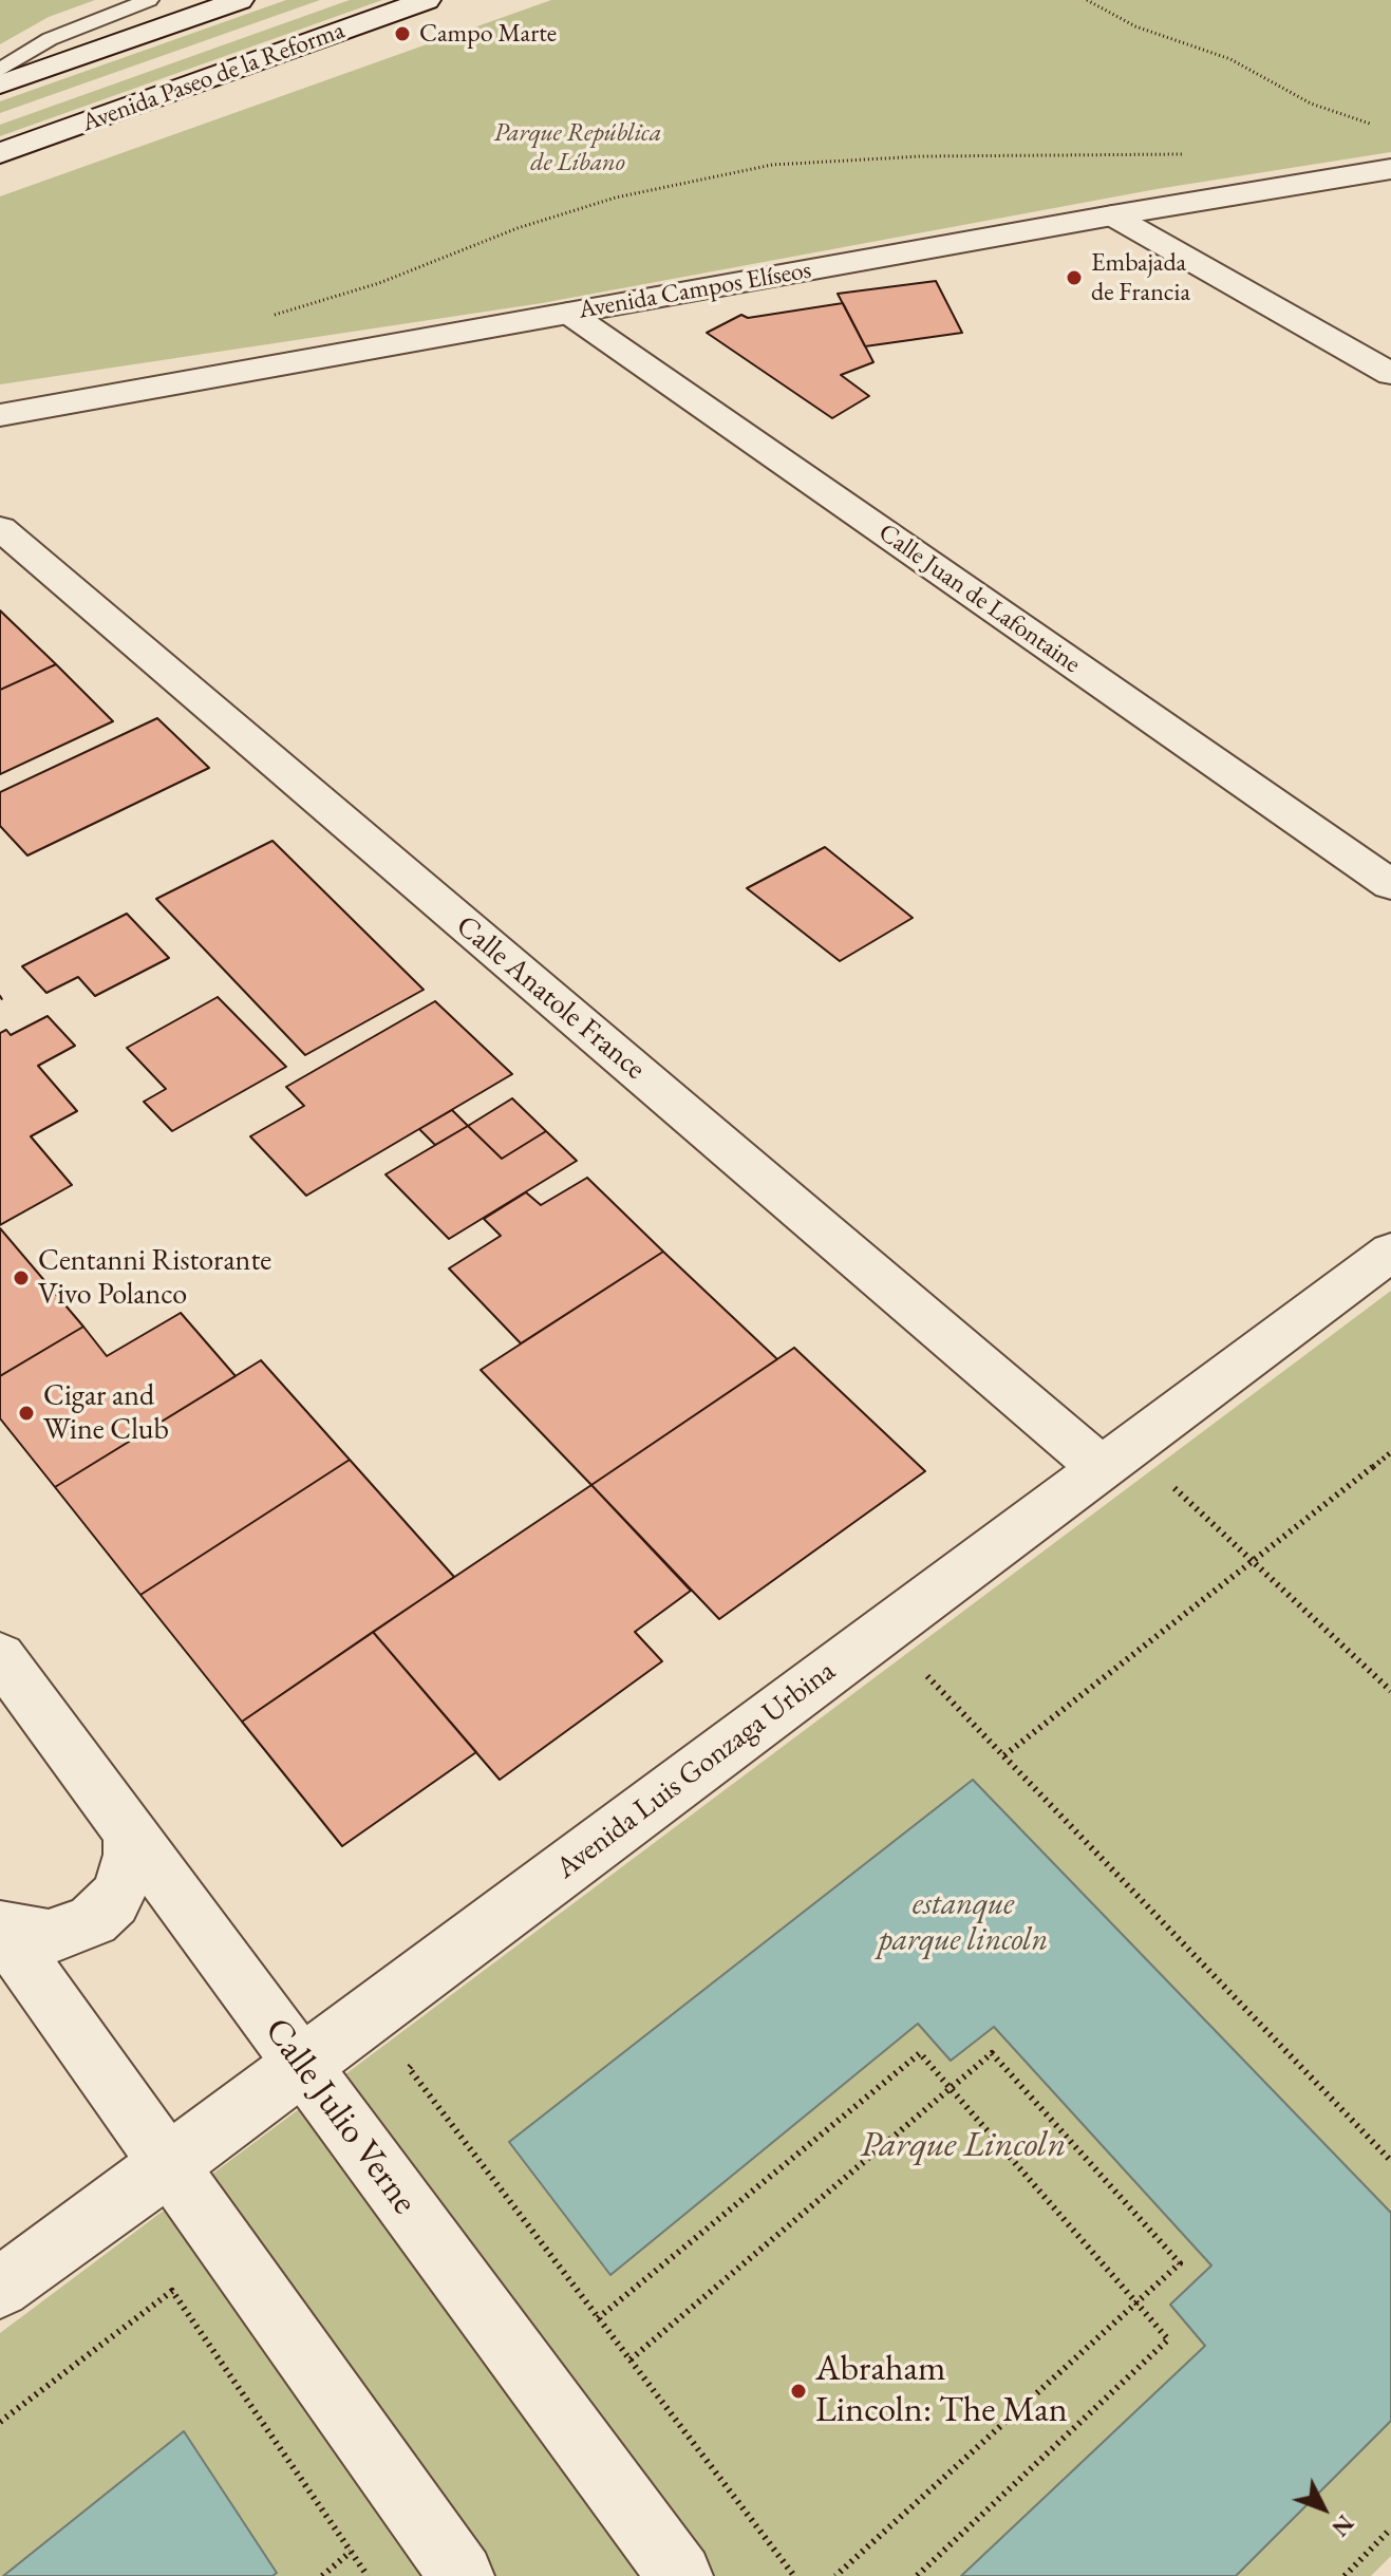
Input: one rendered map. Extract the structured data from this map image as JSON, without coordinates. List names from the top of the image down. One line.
{"streets":{"street":["Avenida Paseo de la Reforma","Avenida Campos Elíseos","Calle Juan de Lafontaine","Calle Anatole France","Avenida Luis Gonzaga Urbina","Calle Julio Verne"]},"crossings":[["Avenida Campos Elíseos","Calle Juan de Lafontaine"],["Calle Anatole France","Avenida Luis Gonzaga Urbina"],["Avenida Luis Gonzaga Urbina","Calle Julio Verne"]],"water":["estanque parque lincoln"],"parks":["Parque República de Líbano","Parque Lincoln"],"places":["Campo Marte","Embajada de Francia","Centanni Ristorante Vivo Polanco","Cigar and Wine Club","Abraham Lincoln: The Man"],"north":"bottom right"}
